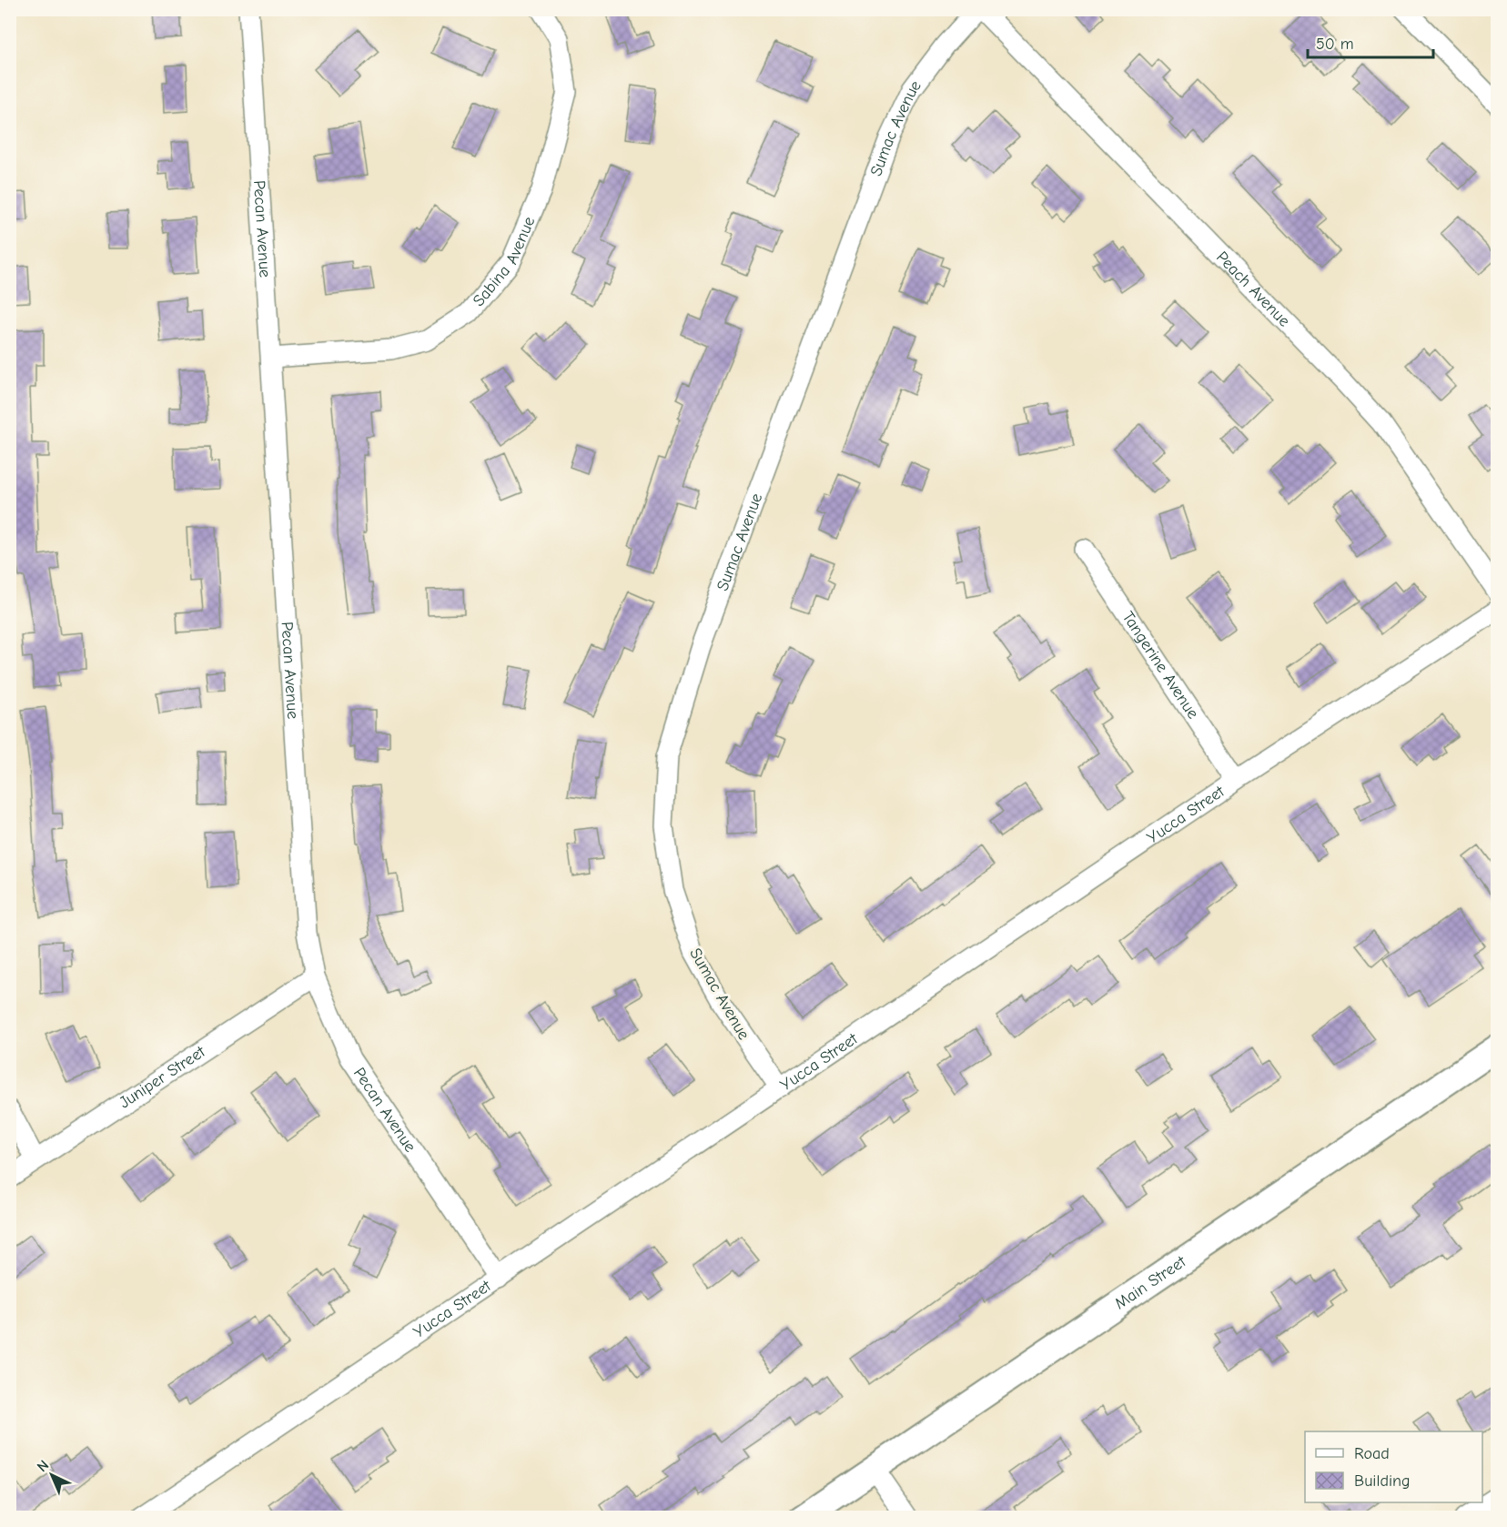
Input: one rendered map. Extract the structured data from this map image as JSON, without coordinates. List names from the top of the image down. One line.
{"streets":{"main road":["Main Street"],"street":["Sumac Avenue","Pecan Avenue","Sabina Avenue","Peach Avenue","Tangerine Avenue","Yucca Street","Juniper Street"]},"crossings":[["Sumac Avenue","Peach Avenue"],["Sumac Avenue","Yucca Street"],["Pecan Avenue","Sabina Avenue"],["Pecan Avenue","Yucca Street"],["Pecan Avenue","Juniper Street"],["Tangerine Avenue","Yucca Street"]],"legend":["Road","Building"],"scale_bar":"50 m","north":"top left"}
